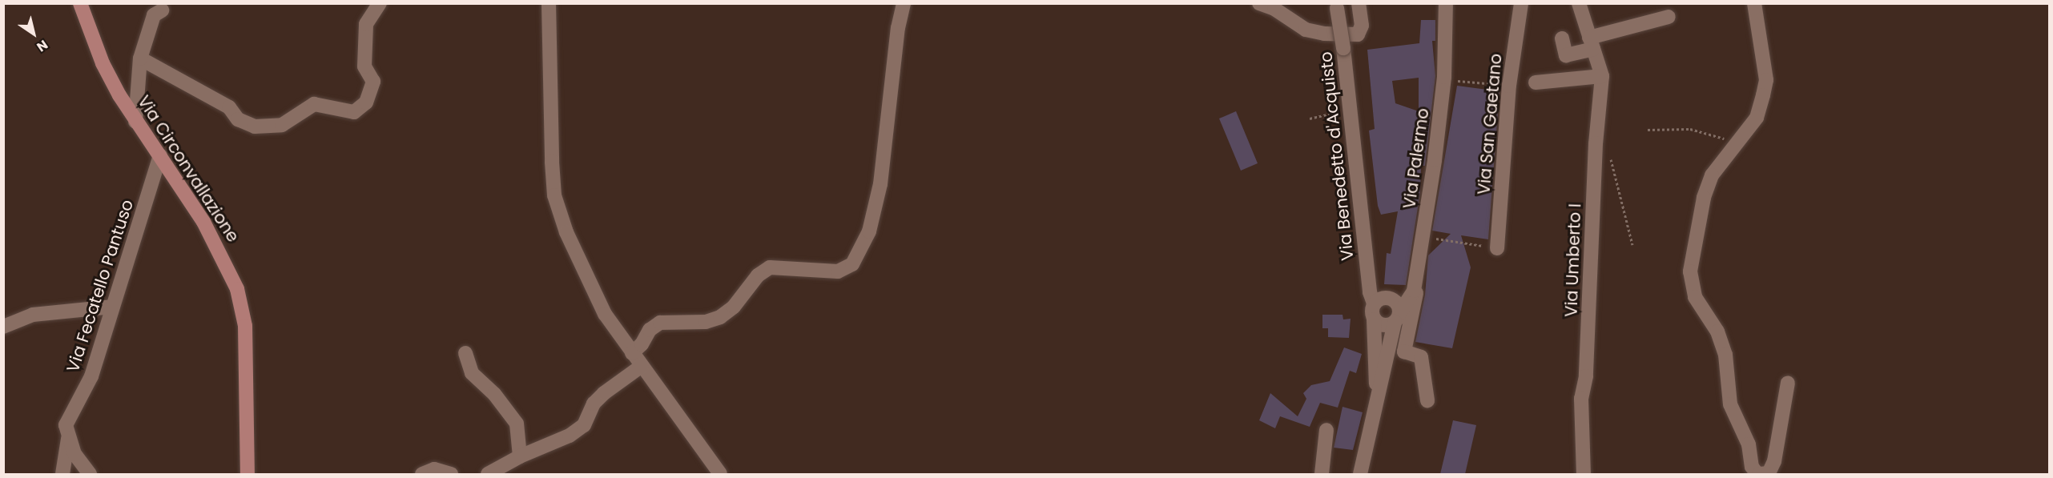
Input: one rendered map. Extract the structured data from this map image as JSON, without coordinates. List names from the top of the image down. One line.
{"streets":{"main road":["Via Circonvallazione"],"street":["Via San Gaetano","Via Benedetto d'Acquisto","Via Palermo","Via Umberto I","Via Fecatello Pantuso"]},"crossings":[["Via Benedetto d'Acquisto","Via Palermo"],["Via Circonvallazione","Via Fecatello Pantuso"]],"north":"bottom right"}
